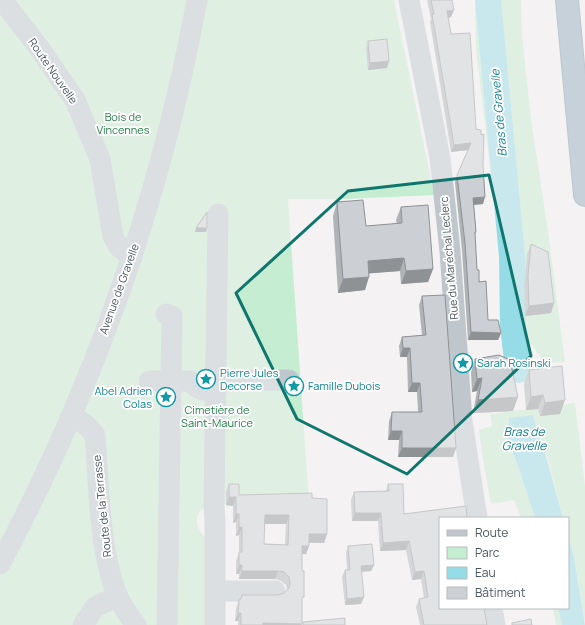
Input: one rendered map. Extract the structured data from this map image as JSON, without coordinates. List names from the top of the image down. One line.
{"streets":{"street":["Route Nouvelle","Rue du Maréchal Leclerc","Avenue de Gravelle","Route de la Terrasse"]},"crossings":[["Route Nouvelle","Avenue de Gravelle"],["Avenue de Gravelle","Route de la Terrasse"]],"water":["Bras de Gravelle"],"parks":["Bois de Vincennes","Cimetière de Saint-Maurice"],"places":{"place":["Sarah Rosinski","Pierre Jules Decorse","Famille Dubois","Abel Adrien Colas"]},"legend":["Route","Parc","Eau","Bâtiment"]}
